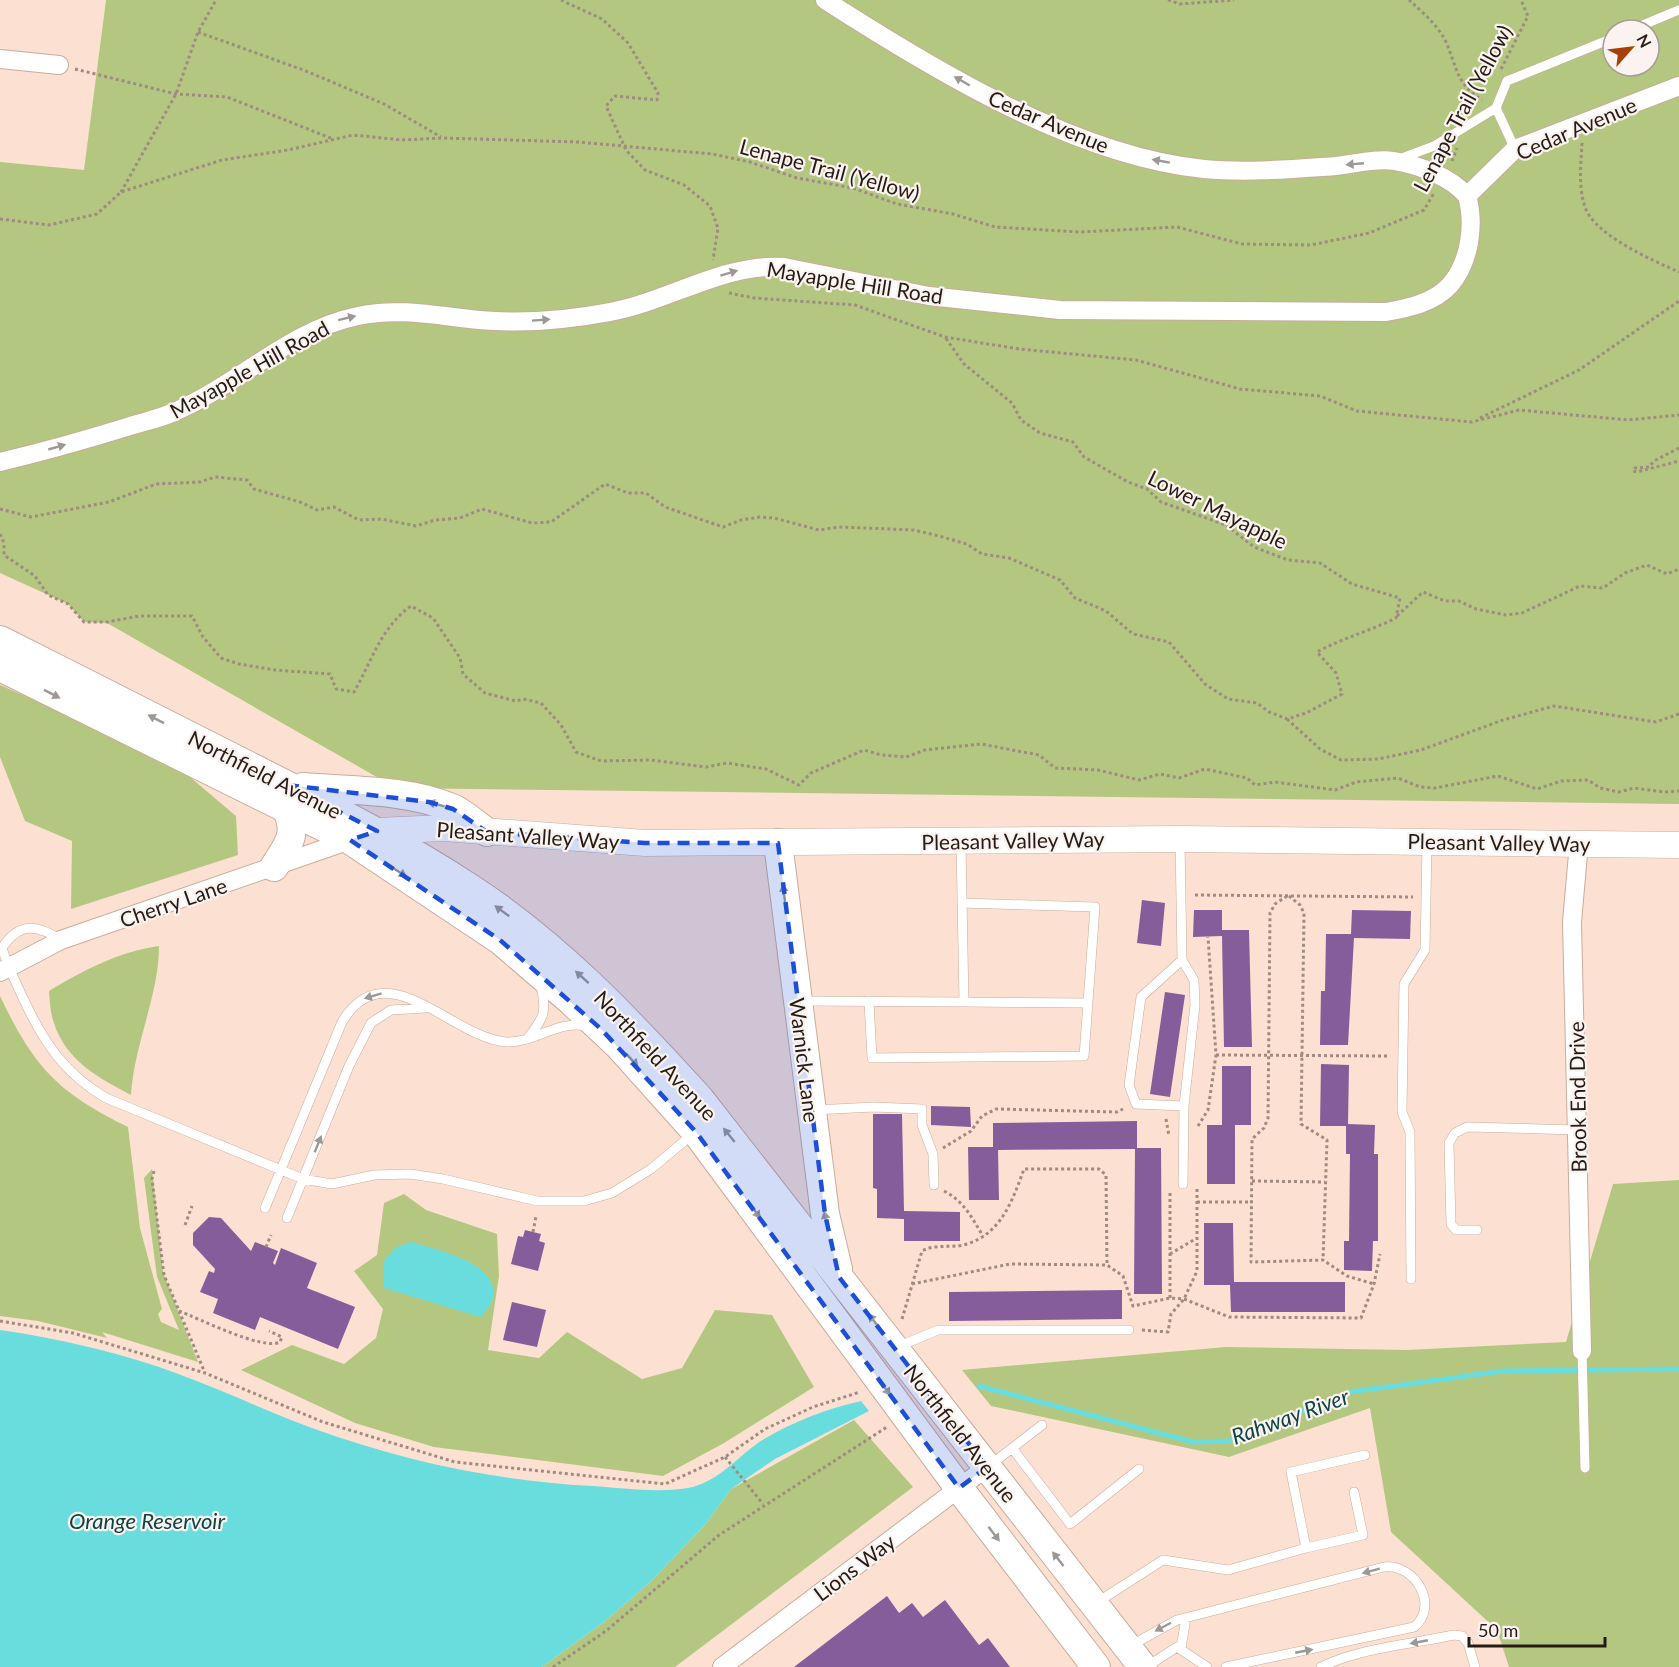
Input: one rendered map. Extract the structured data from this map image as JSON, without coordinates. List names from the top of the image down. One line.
{"streets":{"main road":["Northfield Avenue","Pleasant Valley Way","Warnick Lane"],"street":["Cedar Avenue","Mayapple Hill Road","Cherry Lane","Brook End Drive","Lions Way"],"path":["Lenape Trail (Yellow)","Lower Mayapple"]},"crossings":[["Lenape Trail (Yellow)","Cedar Avenue"],["Cedar Avenue","Mayapple Hill Road"],["Northfield Avenue","Pleasant Valley Way"],["Northfield Avenue","Cherry Lane"],["Northfield Avenue","Warnick Lane"],["Northfield Avenue","Lions Way"],["Pleasant Valley Way","Cherry Lane"],["Pleasant Valley Way","Warnick Lane"],["Pleasant Valley Way","Brook End Drive"]],"one_way":["Cedar Avenue","Mayapple Hill Road","Warnick Lane"],"water":["Rahway River","Orange Reservoir"],"scale_bar":"50 m","north":"top right"}
